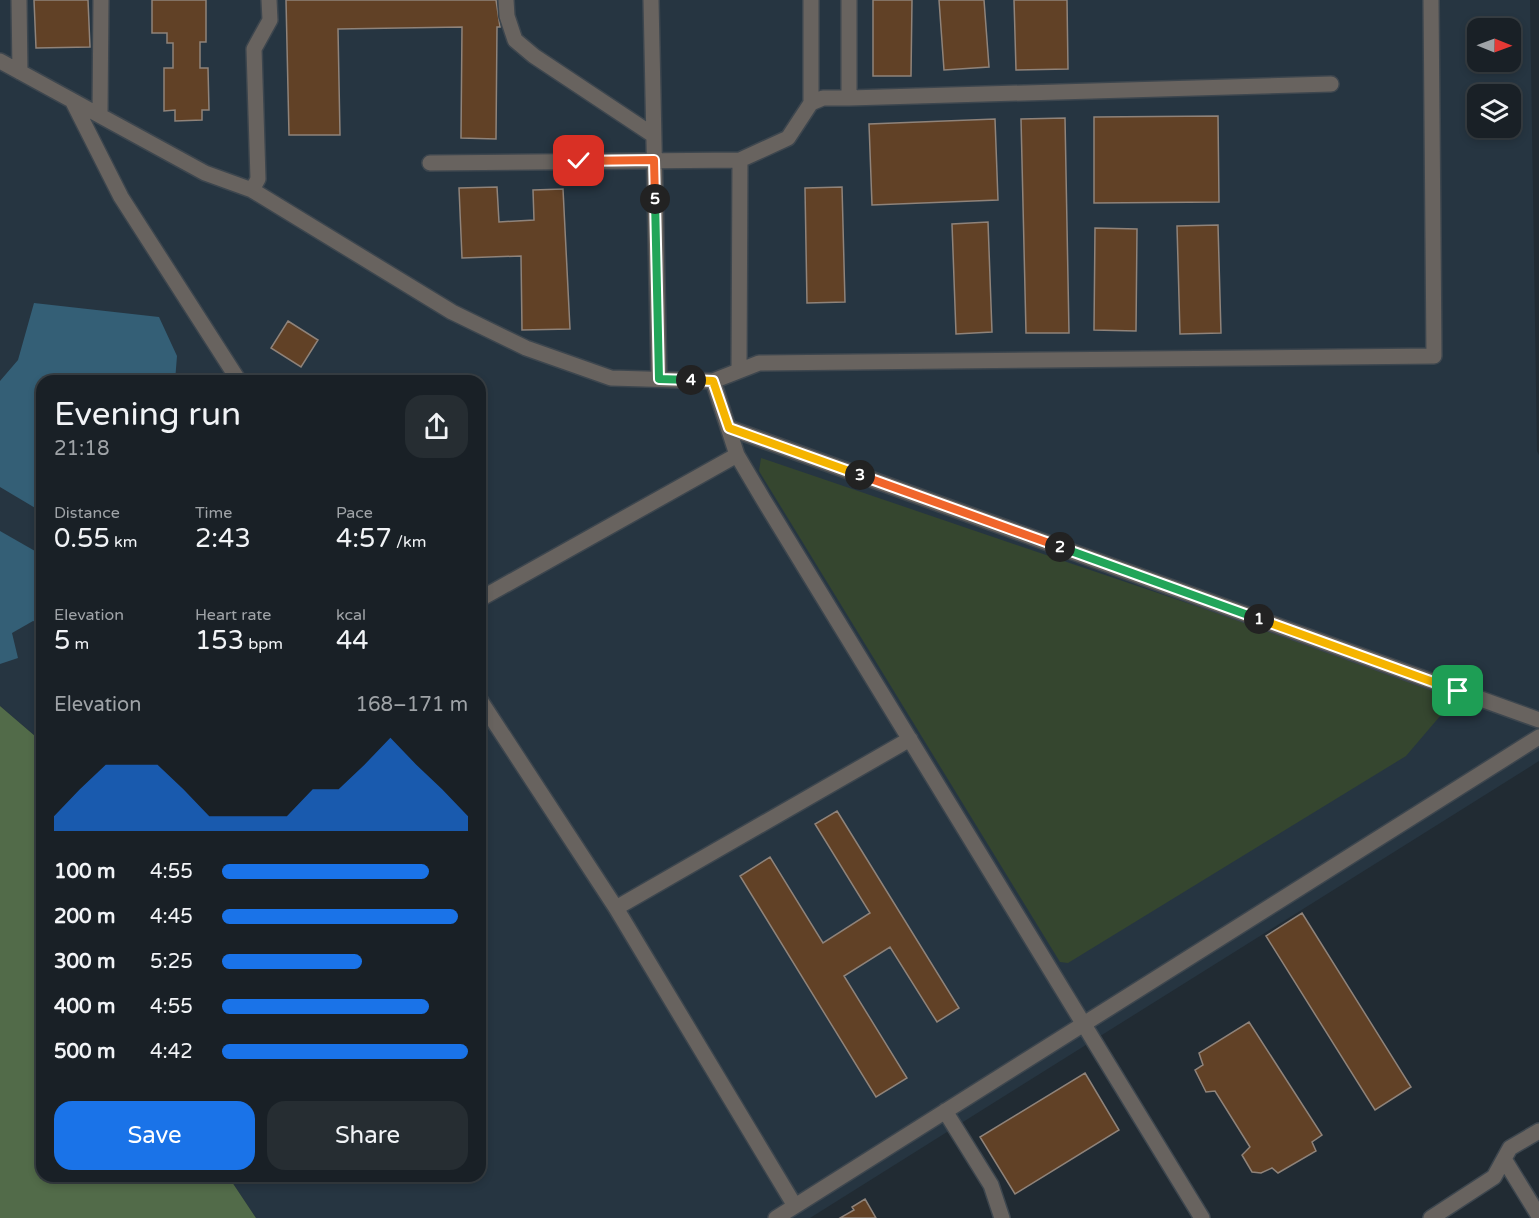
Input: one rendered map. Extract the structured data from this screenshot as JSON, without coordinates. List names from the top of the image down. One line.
{"north":"right","page":{"pins":["5","4","3","2","1"],"heading":["Evening run","21:18"],"stats":[["Distance","0.55 km"],["Time","2:43"],["Pace","4:57 /km"],["Elevation","5 m"],["Heart rate","153 bpm"],["kcal","44"]],"chart":["Elevation","168–171 m"],"list":[{"name":"100 m","note":"4:55"},{"name":"200 m","note":"4:45"},{"name":"300 m","note":"5:25"},{"name":"400 m","note":"4:55"},{"name":"500 m","note":"4:42"}],"buttons":["Save","Share"]}}
